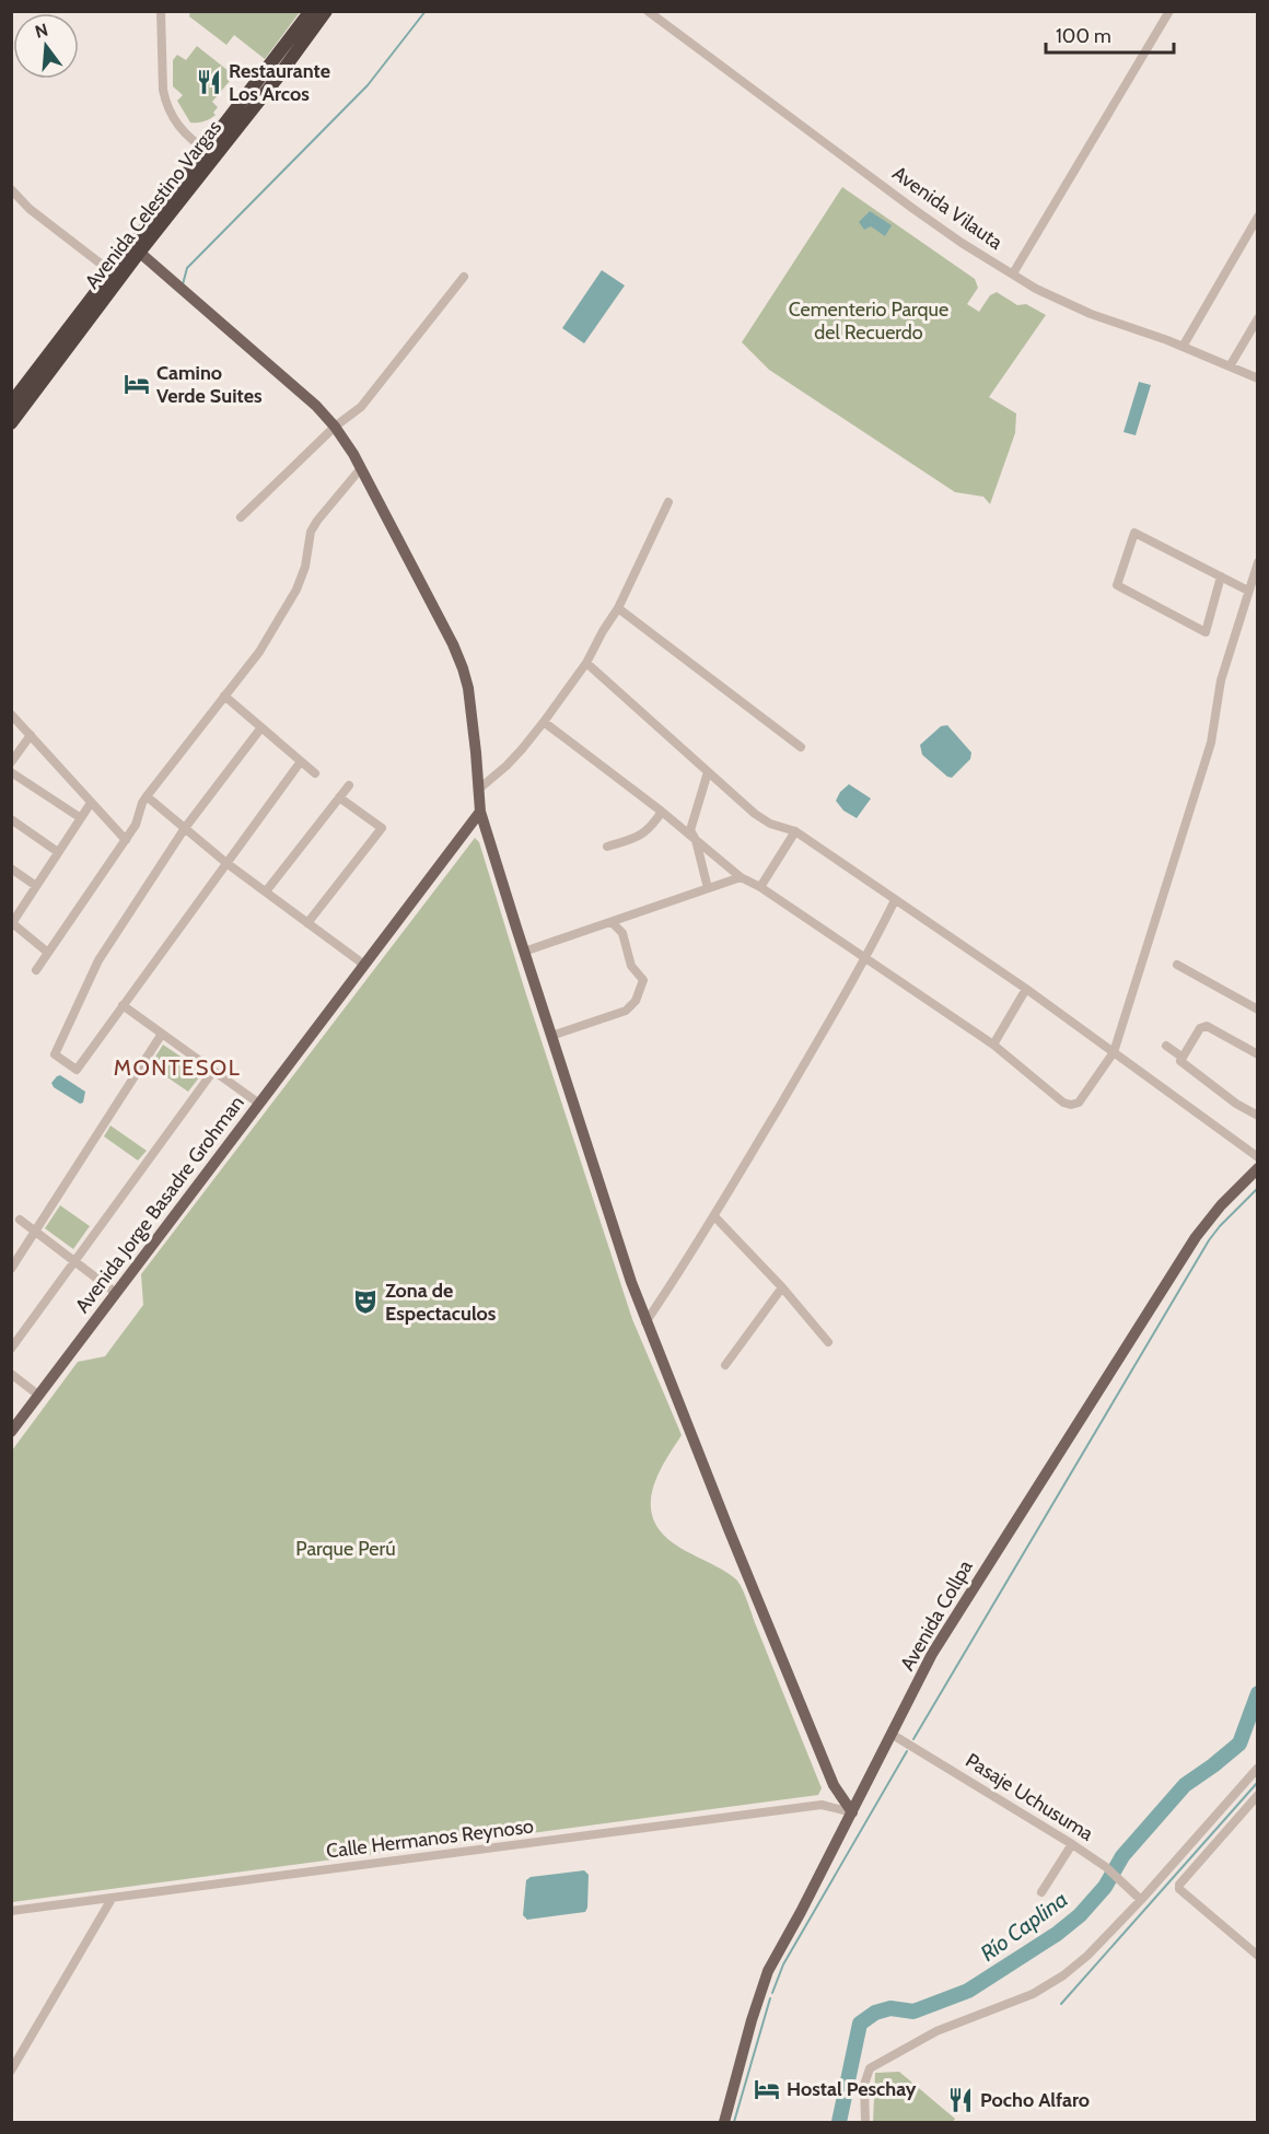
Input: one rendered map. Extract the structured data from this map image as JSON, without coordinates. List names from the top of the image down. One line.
{"streets":{"highway":["Avenida Celestino Vargas"],"main road":["Avenida Jorge Basadre Grohman","Avenida Collpa"],"street":["Avenida Vilauta","Pasaje Uchusuma","Calle Hermanos Reynoso"]},"crossings":[["Avenida Collpa","Pasaje Uchusuma"],["Avenida Collpa","Calle Hermanos Reynoso"]],"districts":["MONTESOL"],"water":["Río Caplina"],"parks":["Cementerio Parque del Recuerdo","Parque Perú"],"places":{"restaurant":["Restaurante Los Arcos","Pocho Alfaro"],"hotel":["Camino Verde Suites","Hostal Peschay"],"theatre":["Zona de Espectaculos"]},"scale_bar":"100 m","north":"top"}
